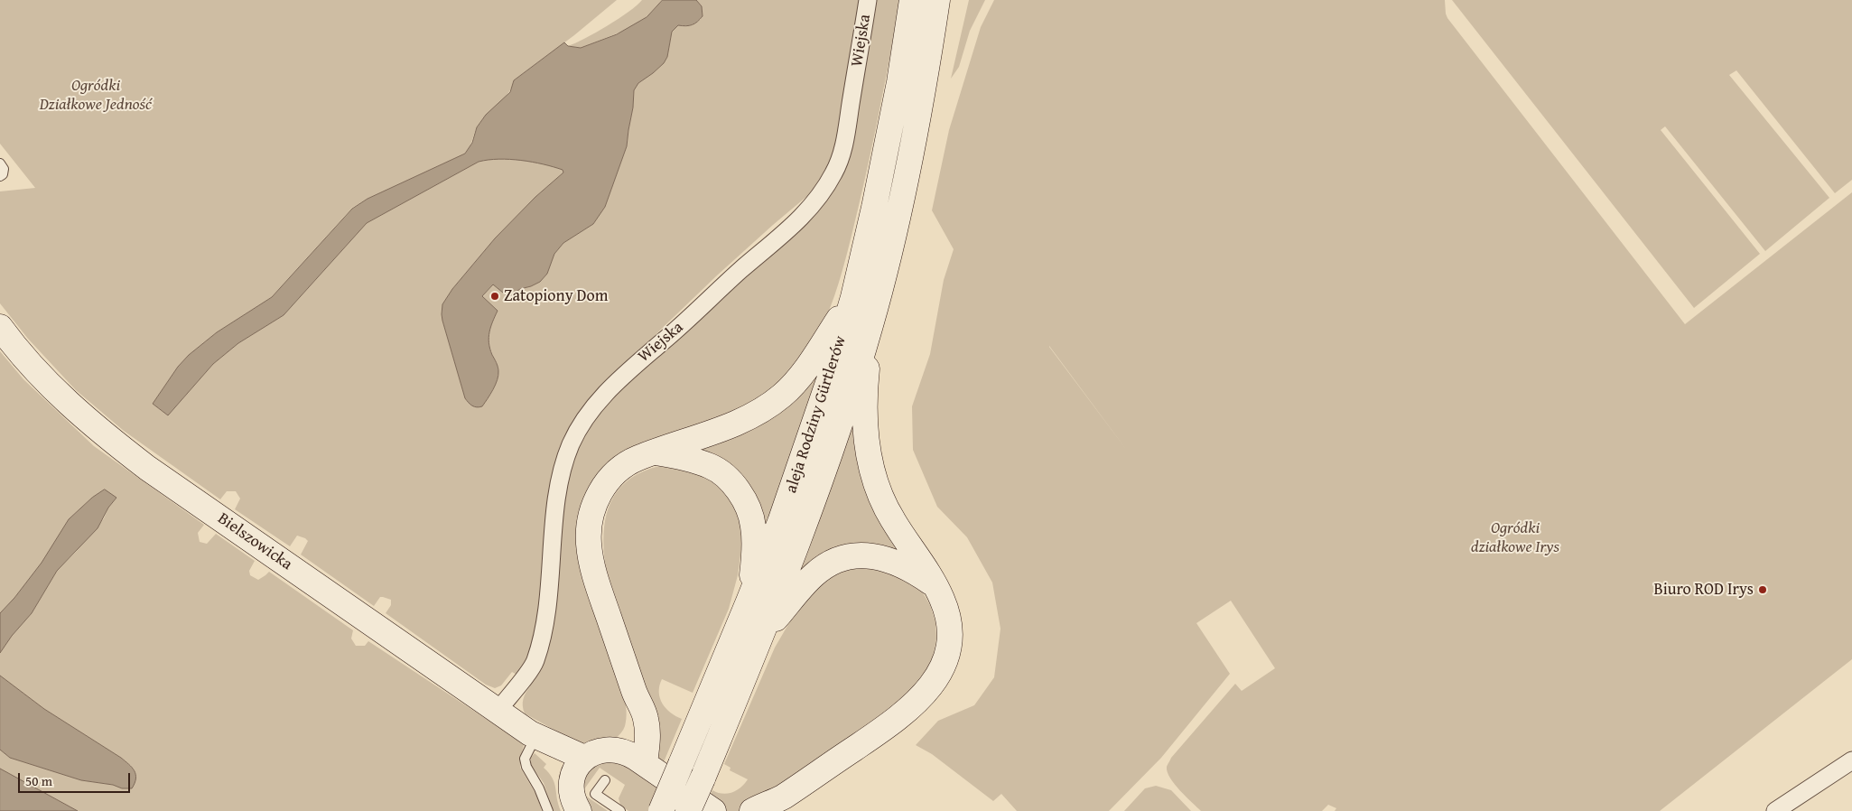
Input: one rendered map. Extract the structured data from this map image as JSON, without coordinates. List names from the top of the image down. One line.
{"streets":{"main road":["aleja Rodziny Gürtlerów","Bielszowicka"],"street":["Wiejska"]},"crossings":[["Wiejska","Bielszowicka"]],"parks":["Ogródki Działkowe Jedność","Ogródki działkowe Irys"],"places":["Zatopiony Dom","Biuro ROD Irys"],"scale_bar":"50 m"}
